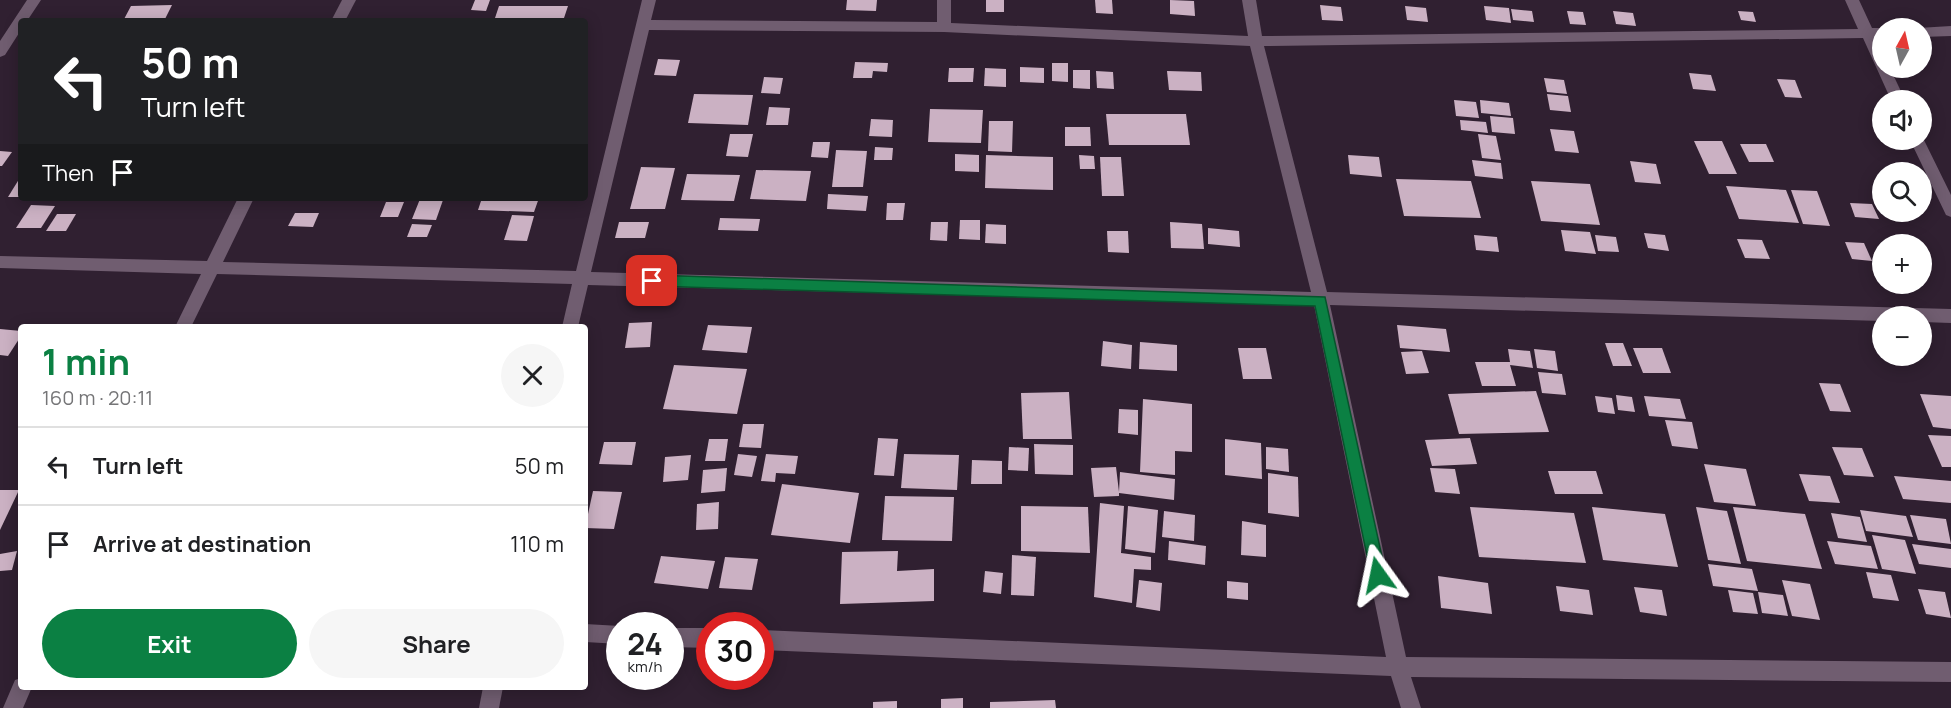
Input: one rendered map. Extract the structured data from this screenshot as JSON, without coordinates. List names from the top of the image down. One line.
{"north":"top","page":{"map_buttons":["+","−"],"turn":["50 m","Turn left"],"then":"Then","heading":["1 min","160 m · 20:11"],"list":[{"name":"Turn left","value":"50 m"},{"name":"Arrive at destination","value":"110 m"}],"buttons":["Exit","Share"],"speed":"24 km/h","limit":"30"}}
